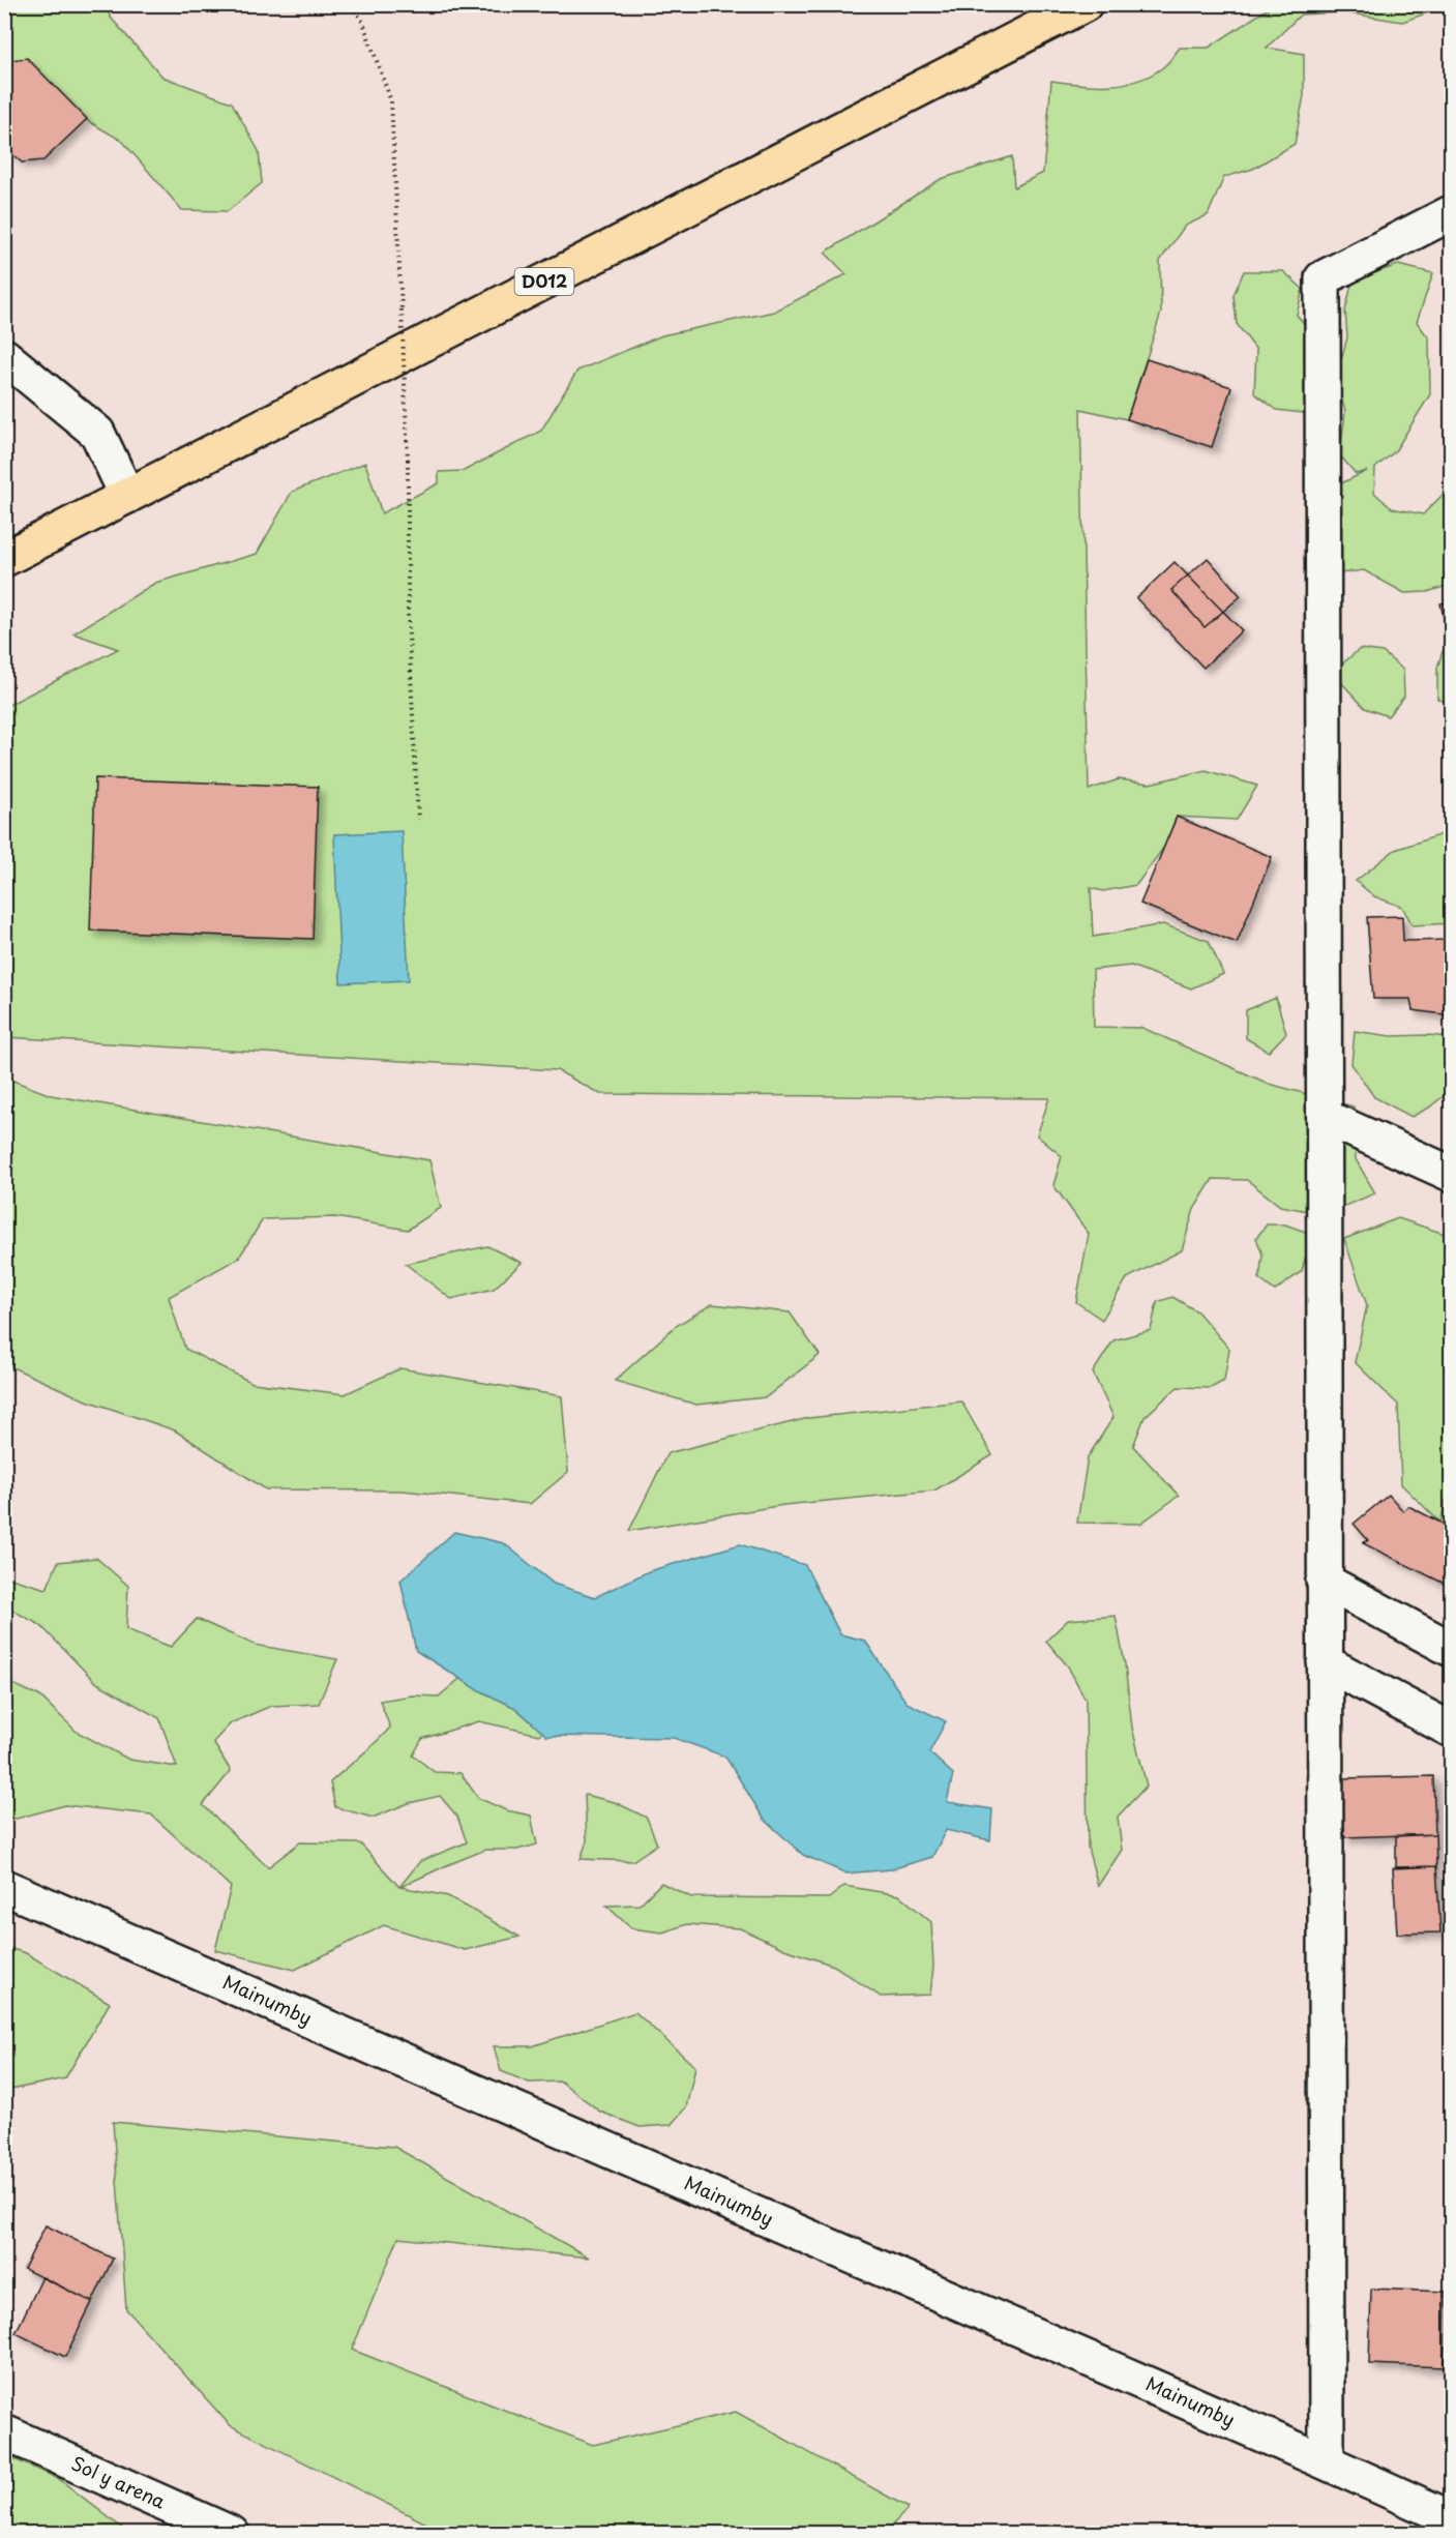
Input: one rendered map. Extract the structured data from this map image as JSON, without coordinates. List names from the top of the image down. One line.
{"streets":{"main road":["D012"],"street":["Mainumby","Sol y arena"]}}
